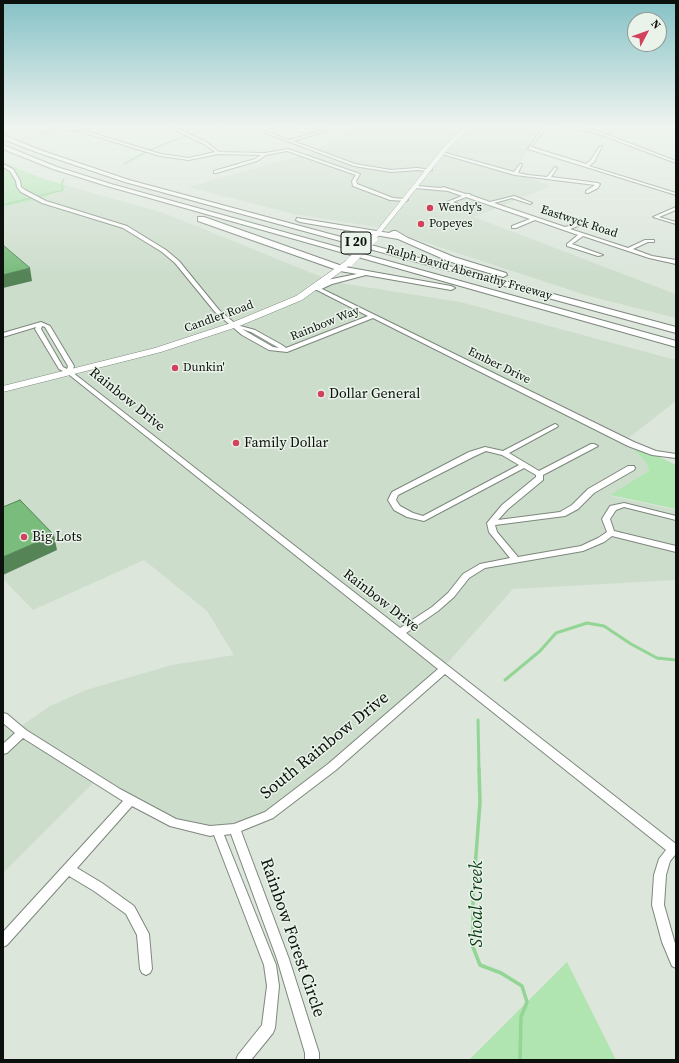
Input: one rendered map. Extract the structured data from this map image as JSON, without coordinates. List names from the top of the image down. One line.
{"streets":{"highway":["I 20","Ralph David Abernathy Freeway"],"main road":["Candler Road"],"street":["Eastwyck Road","Rainbow Way","Ember Drive","Rainbow Drive","South Rainbow Drive","Rainbow Forest Circle"]},"crossings":[["Eastwyck Road","Candler Road"],["Candler Road","Rainbow Way"],["Candler Road","Ember Drive"],["Candler Road","Rainbow Drive"],["Rainbow Way","Ember Drive"],["Rainbow Drive","South Rainbow Drive"],["South Rainbow Drive","Rainbow Forest Circle"]],"water":["Shoal Creek"],"places":["Wendy's","Popeyes","Dunkin'","Dollar General","Family Dollar","Big Lots"],"north":"top right"}
